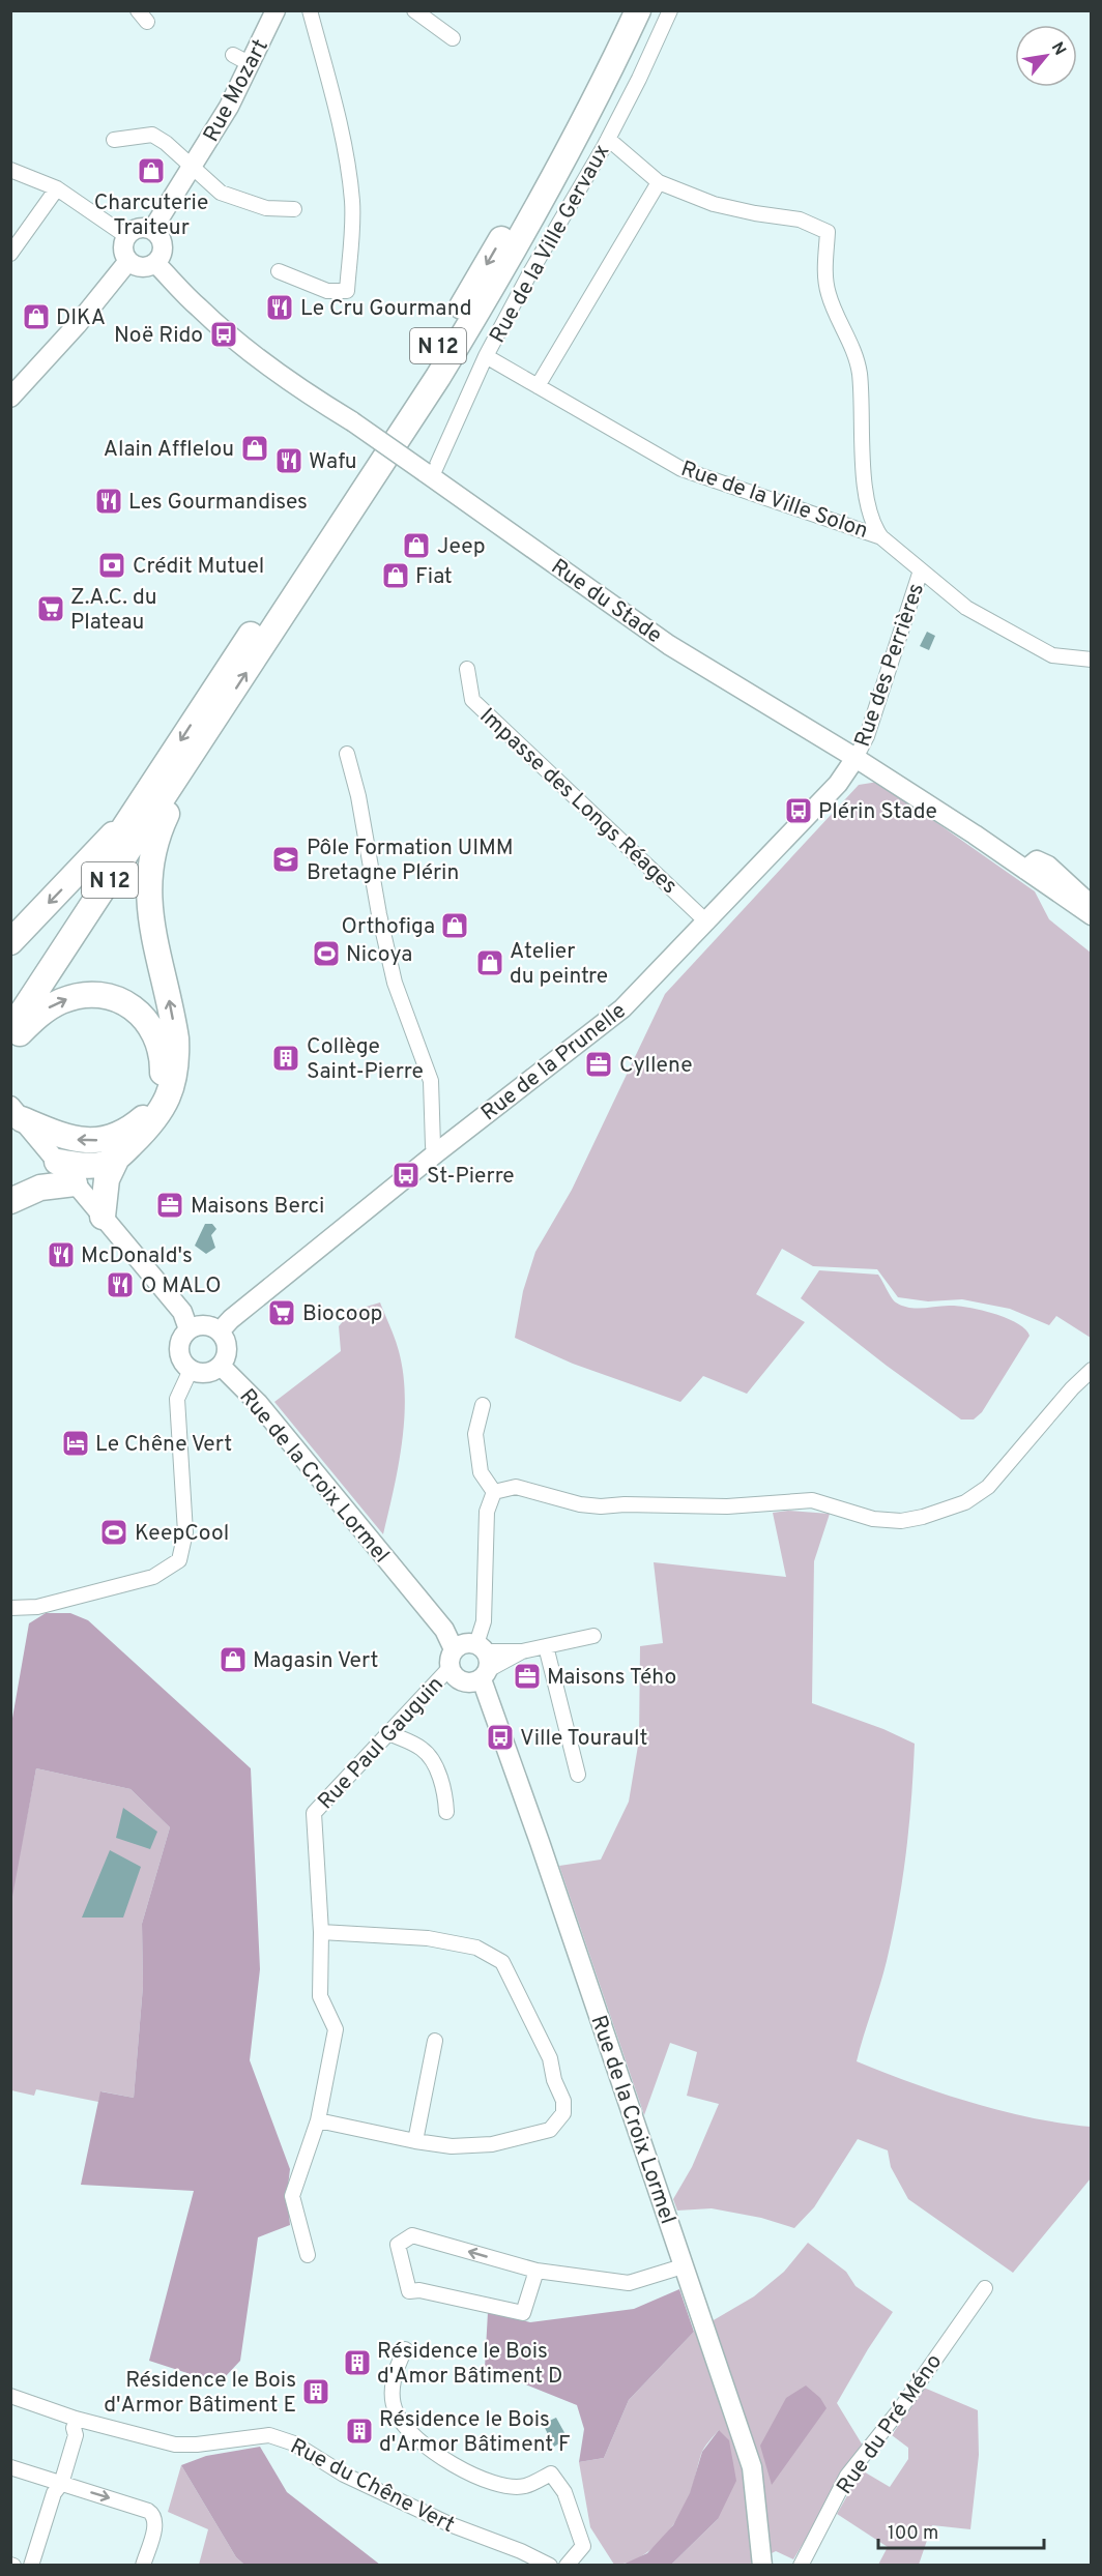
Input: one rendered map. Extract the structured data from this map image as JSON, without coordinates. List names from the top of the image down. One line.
{"streets":{"highway":["N 12"],"street":["Rue Mozart","Rue de la Ville Gervaux","Rue de la Ville Solon","Rue du Stade","Rue des Perrières","Impasse des Longs Réages","Rue de la Prunelle","Rue de la Croix Lormel","Rue Paul Gauguin","Rue du Pré Méno","Rue du Chêne Vert"]},"crossings":[["Rue Mozart","Rue du Stade"],["Rue de la Ville Gervaux","Rue de la Ville Solon"],["Rue de la Ville Gervaux","Rue du Stade"],["Rue de la Ville Solon","Rue des Perrières"],["Rue du Stade","Rue des Perrières"],["Rue du Stade","Rue de la Prunelle"],["Rue des Perrières","Rue de la Prunelle"],["Impasse des Longs Réages","Rue de la Prunelle"],["Rue de la Prunelle","Rue de la Croix Lormel"],["Rue de la Croix Lormel","Rue Paul Gauguin"]],"places":{"shop":["Charcuterie Traiteur","DIKA","Alain Afflelou","Jeep","Fiat","Orthofiga","Atelier du peintre","Magasin Vert"],"restaurant":["Le Cru Gourmand","Wafu","Les Gourmandises","McDonald's","O MALO"],"bus stop":["Noë Rido","Plérin Stade","St-Pierre","Ville Tourault"],"bank":["Crédit Mutuel"],"supermarket":["Z.A.C. du Plateau","Biocoop"],"school or university":["Pôle Formation UIMM Bretagne Plérin"],"sports":["Nicoya","KeepCool"],"building":["Collège Saint-Pierre","Résidence le Bois d'Amor Bâtiment D","Résidence le Bois d'Armor Bâtiment E","Résidence le Bois d'Armor Bâtiment F"],"office":["Cyllene","Maisons Berci","Maisons Tého"],"hotel":["Le Chêne Vert"]},"scale_bar":"100 m","north":"top right"}
